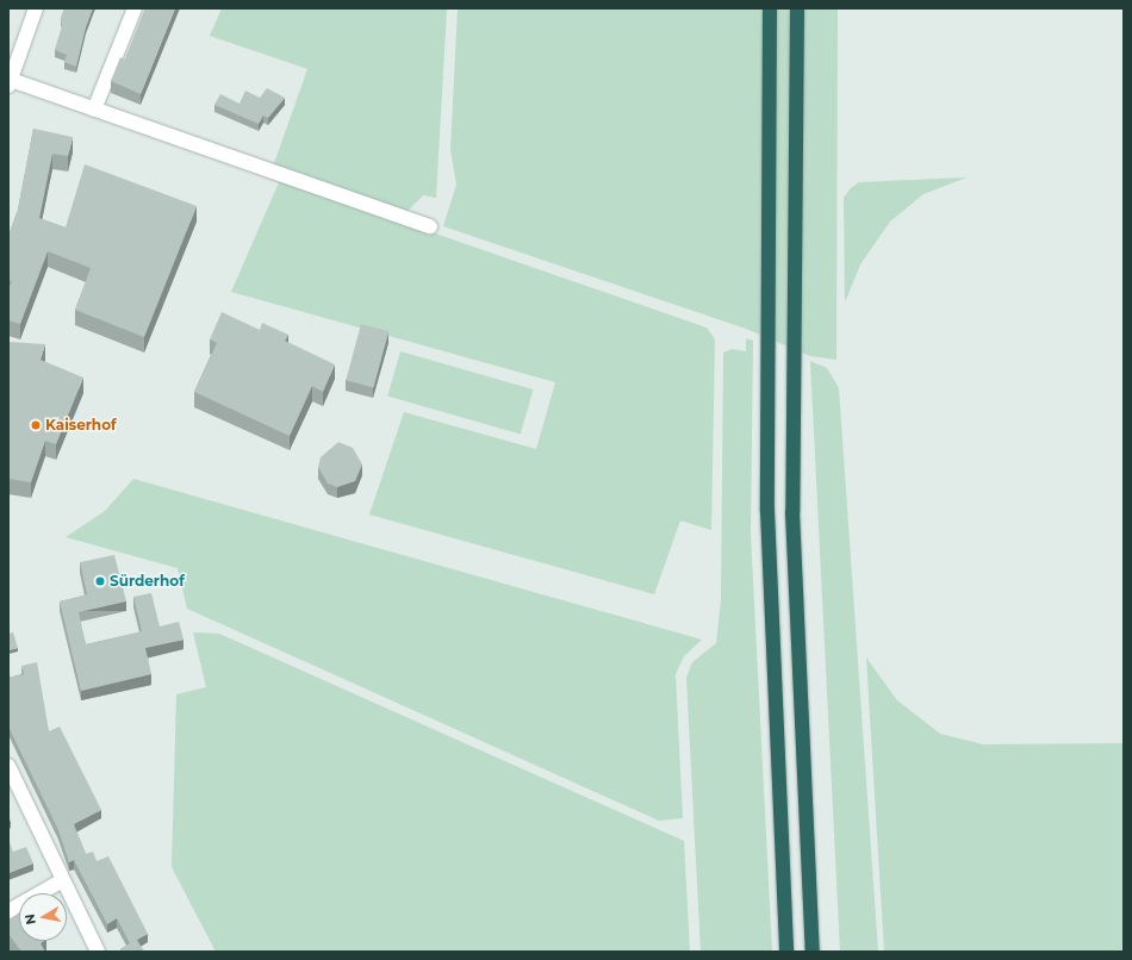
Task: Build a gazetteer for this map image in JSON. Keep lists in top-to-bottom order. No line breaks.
{"places":["Kaiserhof","Sürderhof"],"north":"left"}
